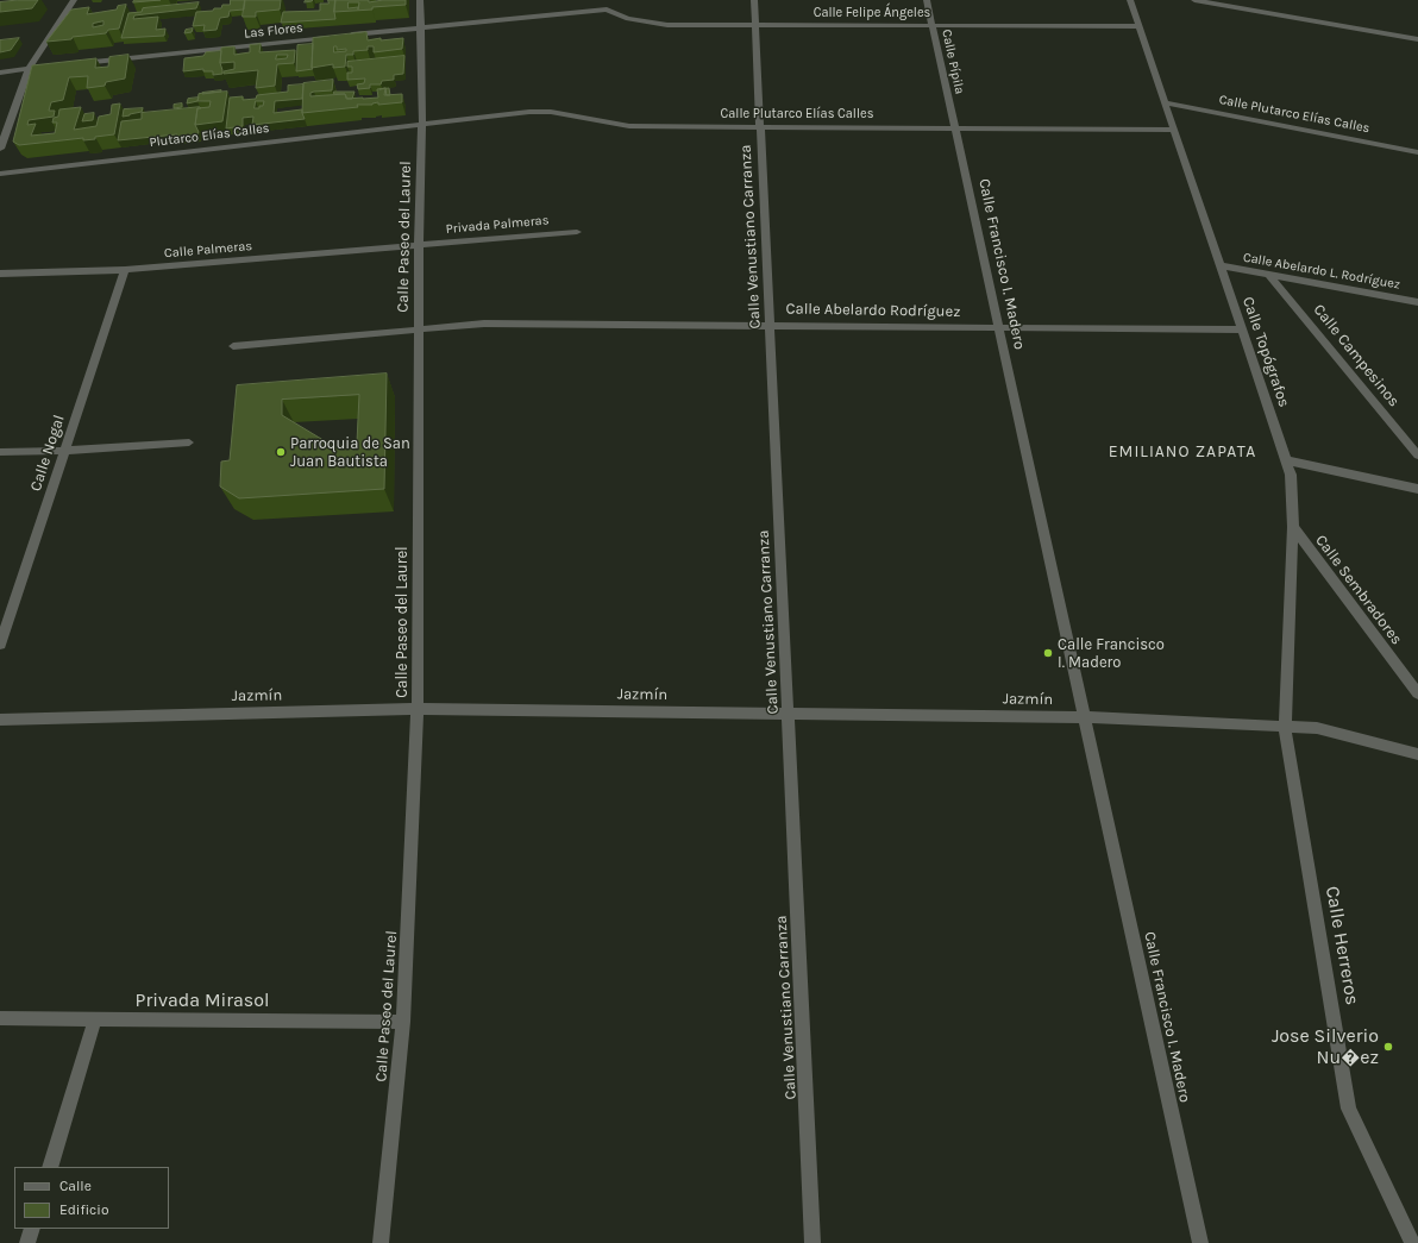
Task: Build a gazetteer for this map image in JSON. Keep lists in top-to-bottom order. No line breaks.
{"streets":{"street":["Calle Felipe Ángeles","Las Flores","Calle Pípila","Calle Plutarco Elías Calles","Plutarco Elías Calles","Privada Palmeras","Calle Paseo del Laurel","Calle Venustiano Carranza","Calle Palmeras","Calle Francisco I. Madero","Calle Abelardo L. Rodríguez","Calle Abelardo Rodríguez","Calle Topógrafos","Calle Campesinos","Calle Nogal","Calle Sembradores","Jazmín","Calle Herreros","Privada Mirasol"]},"crossings":[["Calle Felipe Ángeles","Calle Pípila"],["Calle Felipe Ángeles","Calle Venustiano Carranza"],["Calle Felipe Ángeles","Calle Topógrafos"],["Calle Pípila","Calle Plutarco Elías Calles"],["Calle Pípila","Calle Francisco I. Madero"],["Calle Plutarco Elías Calles","Plutarco Elías Calles"],["Calle Plutarco Elías Calles","Calle Paseo del Laurel"],["Calle Plutarco Elías Calles","Calle Venustiano Carranza"],["Calle Plutarco Elías Calles","Calle Francisco I. Madero"],["Calle Plutarco Elías Calles","Calle Topógrafos"],["Plutarco Elías Calles","Calle Paseo del Laurel"],["Privada Palmeras","Calle Paseo del Laurel"],["Privada Palmeras","Calle Palmeras"],["Calle Paseo del Laurel","Calle Palmeras"],["Calle Paseo del Laurel","Calle Abelardo Rodríguez"],["Calle Paseo del Laurel","Jazmín"],["Calle Paseo del Laurel","Privada Mirasol"],["Calle Venustiano Carranza","Calle Abelardo Rodríguez"],["Calle Venustiano Carranza","Jazmín"],["Calle Palmeras","Calle Nogal"],["Calle Francisco I. Madero","Calle Abelardo Rodríguez"],["Calle Francisco I. Madero","Jazmín"],["Calle Abelardo L. Rodríguez","Calle Topógrafos"],["Calle Abelardo L. Rodríguez","Calle Campesinos"],["Calle Abelardo Rodríguez","Calle Topógrafos"],["Calle Topógrafos","Calle Sembradores"],["Calle Topógrafos","Jazmín"],["Calle Topógrafos","Calle Herreros"],["Jazmín","Calle Herreros"]],"districts":["EMILIANO ZAPATA"],"places":["Parroquia de San Juan Bautista","Calle Francisco I. Madero","Jose Silverio Nu�ez"],"legend":["Calle","Edificio"]}
